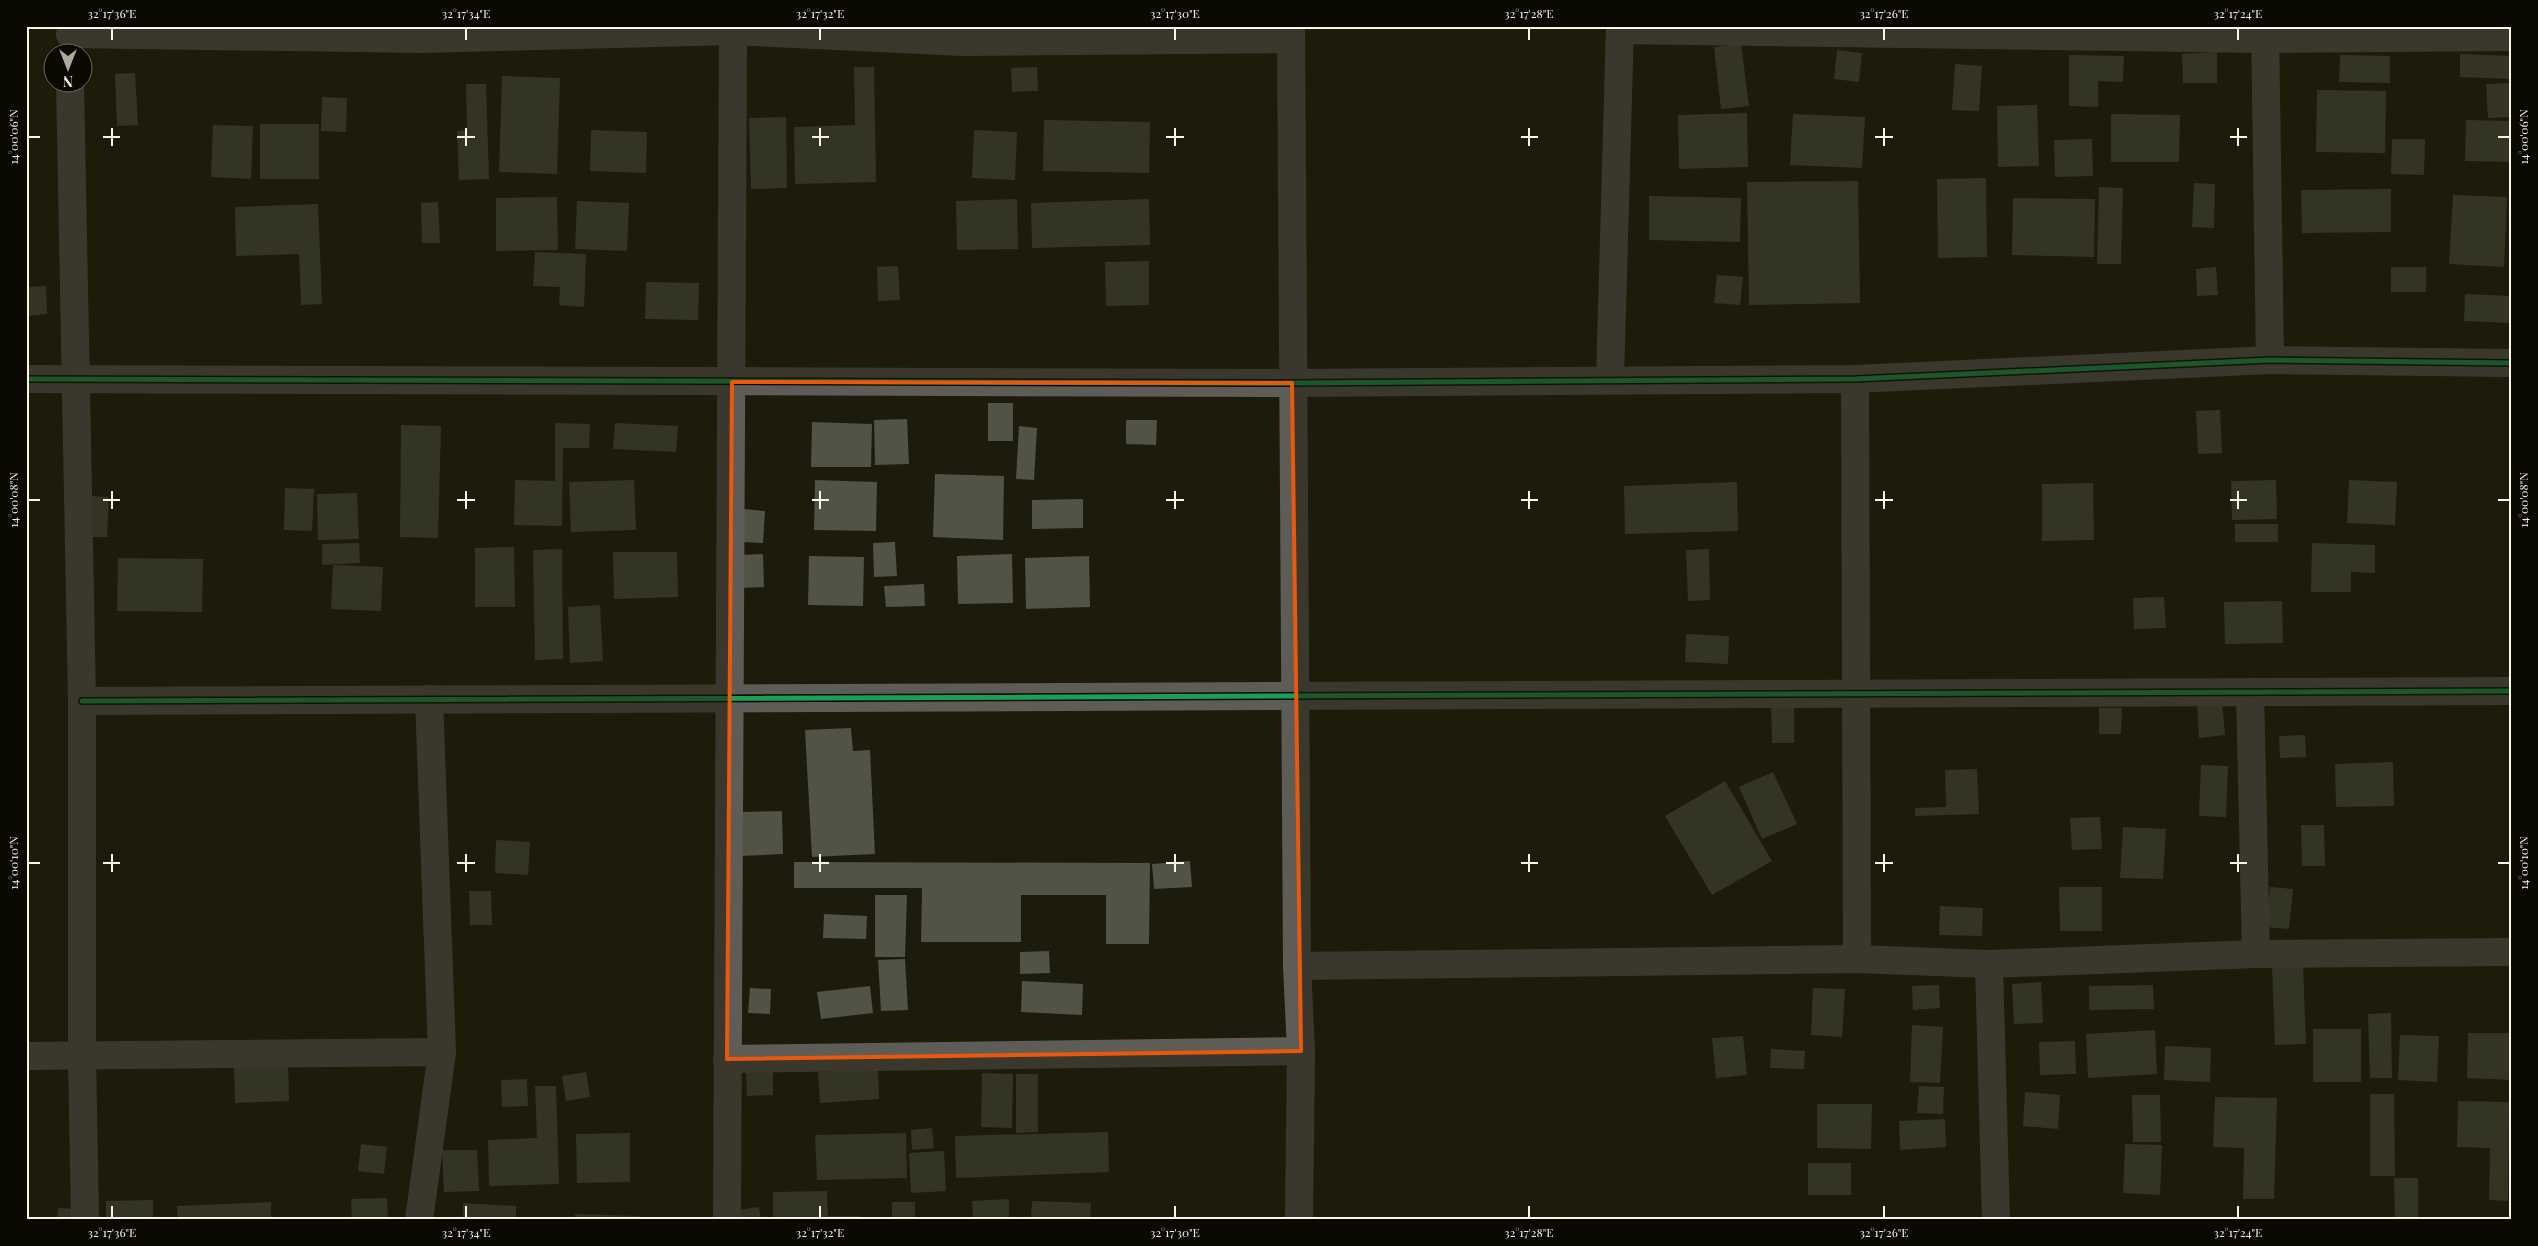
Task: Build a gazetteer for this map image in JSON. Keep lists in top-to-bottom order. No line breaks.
{"north":"bottom","coordinates":["32°17'36\"E","32°17'34\"E","32°17'32\"E","32°17'30\"E","32°17'28\"E","32°17'26\"E","32°17'24\"E","14°00'06\"N","14°00'08\"N","14°00'10\"N"]}
